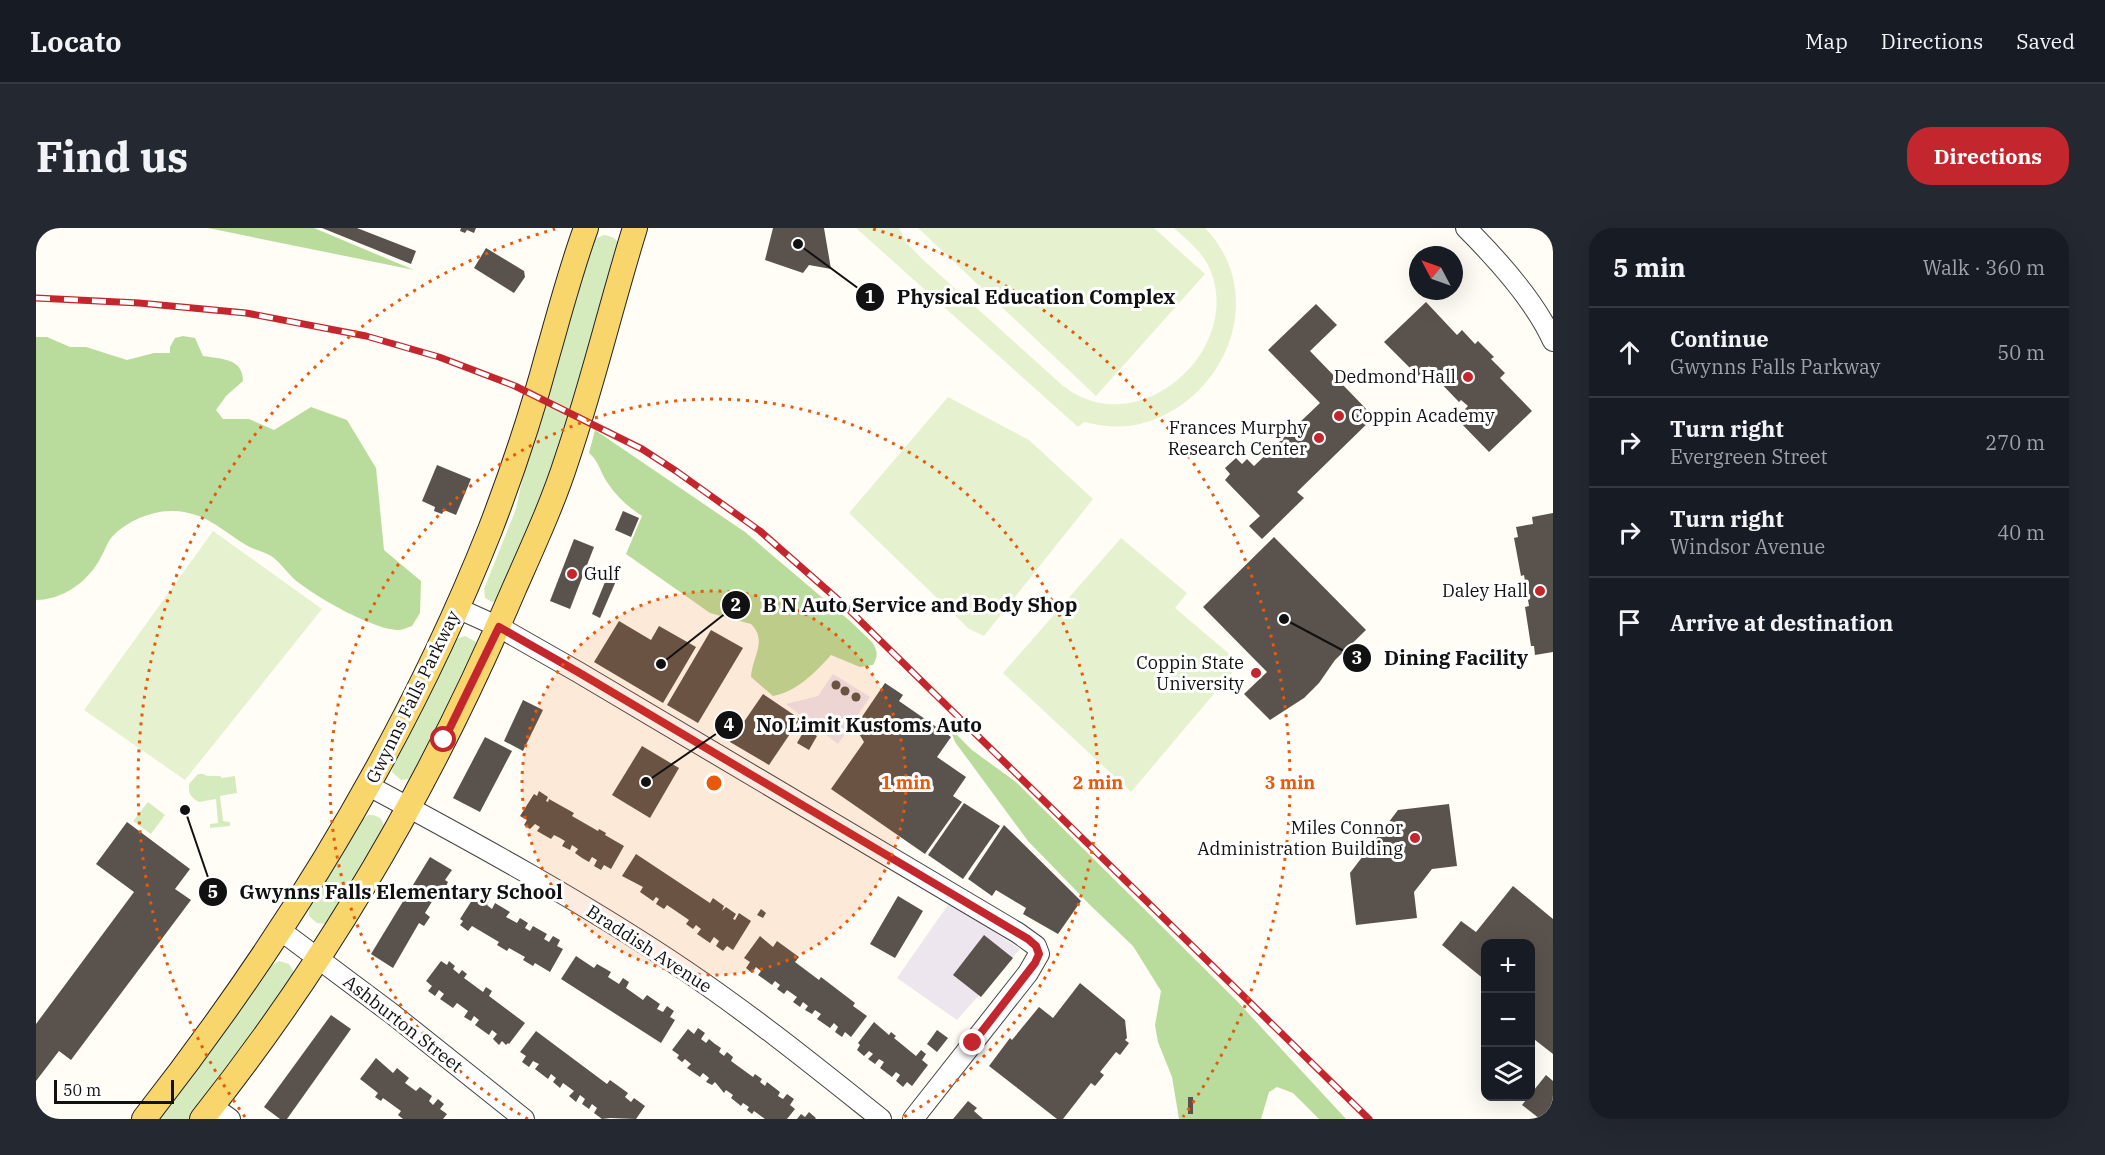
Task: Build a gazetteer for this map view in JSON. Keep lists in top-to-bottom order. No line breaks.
{"streets":{"main road":["Gwynns Falls Parkway"],"street":["Braddish Avenue","Ashburton Street"]},"crossings":[["Gwynns Falls Parkway","Braddish Avenue"],["Gwynns Falls Parkway","Ashburton Street"]],"places":["Physical Education Complex","Dedmond Hall","Coppin Academy","Frances Murphy Research Center","Gulf","Daley Hall","Dining Facility","B N Auto Service and Body Shop","Coppin State University","No Limit Kustoms Auto","Gwynns Falls Elementary School","Miles Connor Administration Building"],"scale_bar":"50 m","north":"top left","page":{"header":"Locato","nav":["Map","Directions","Saved"],"buttons":"Directions","title":"Find us","heading":["5 min","Walk · 360 m"],"list":[["Continue","Gwynns Falls Parkway","50 m"],["Turn right","Evergreen Street","270 m"],["Turn right","Windsor Avenue","40 m"],"Arrive at destination"],"map_buttons":["+","−"],"scale":"50 m"},"rings":["1 min","2 min","3 min"]}
